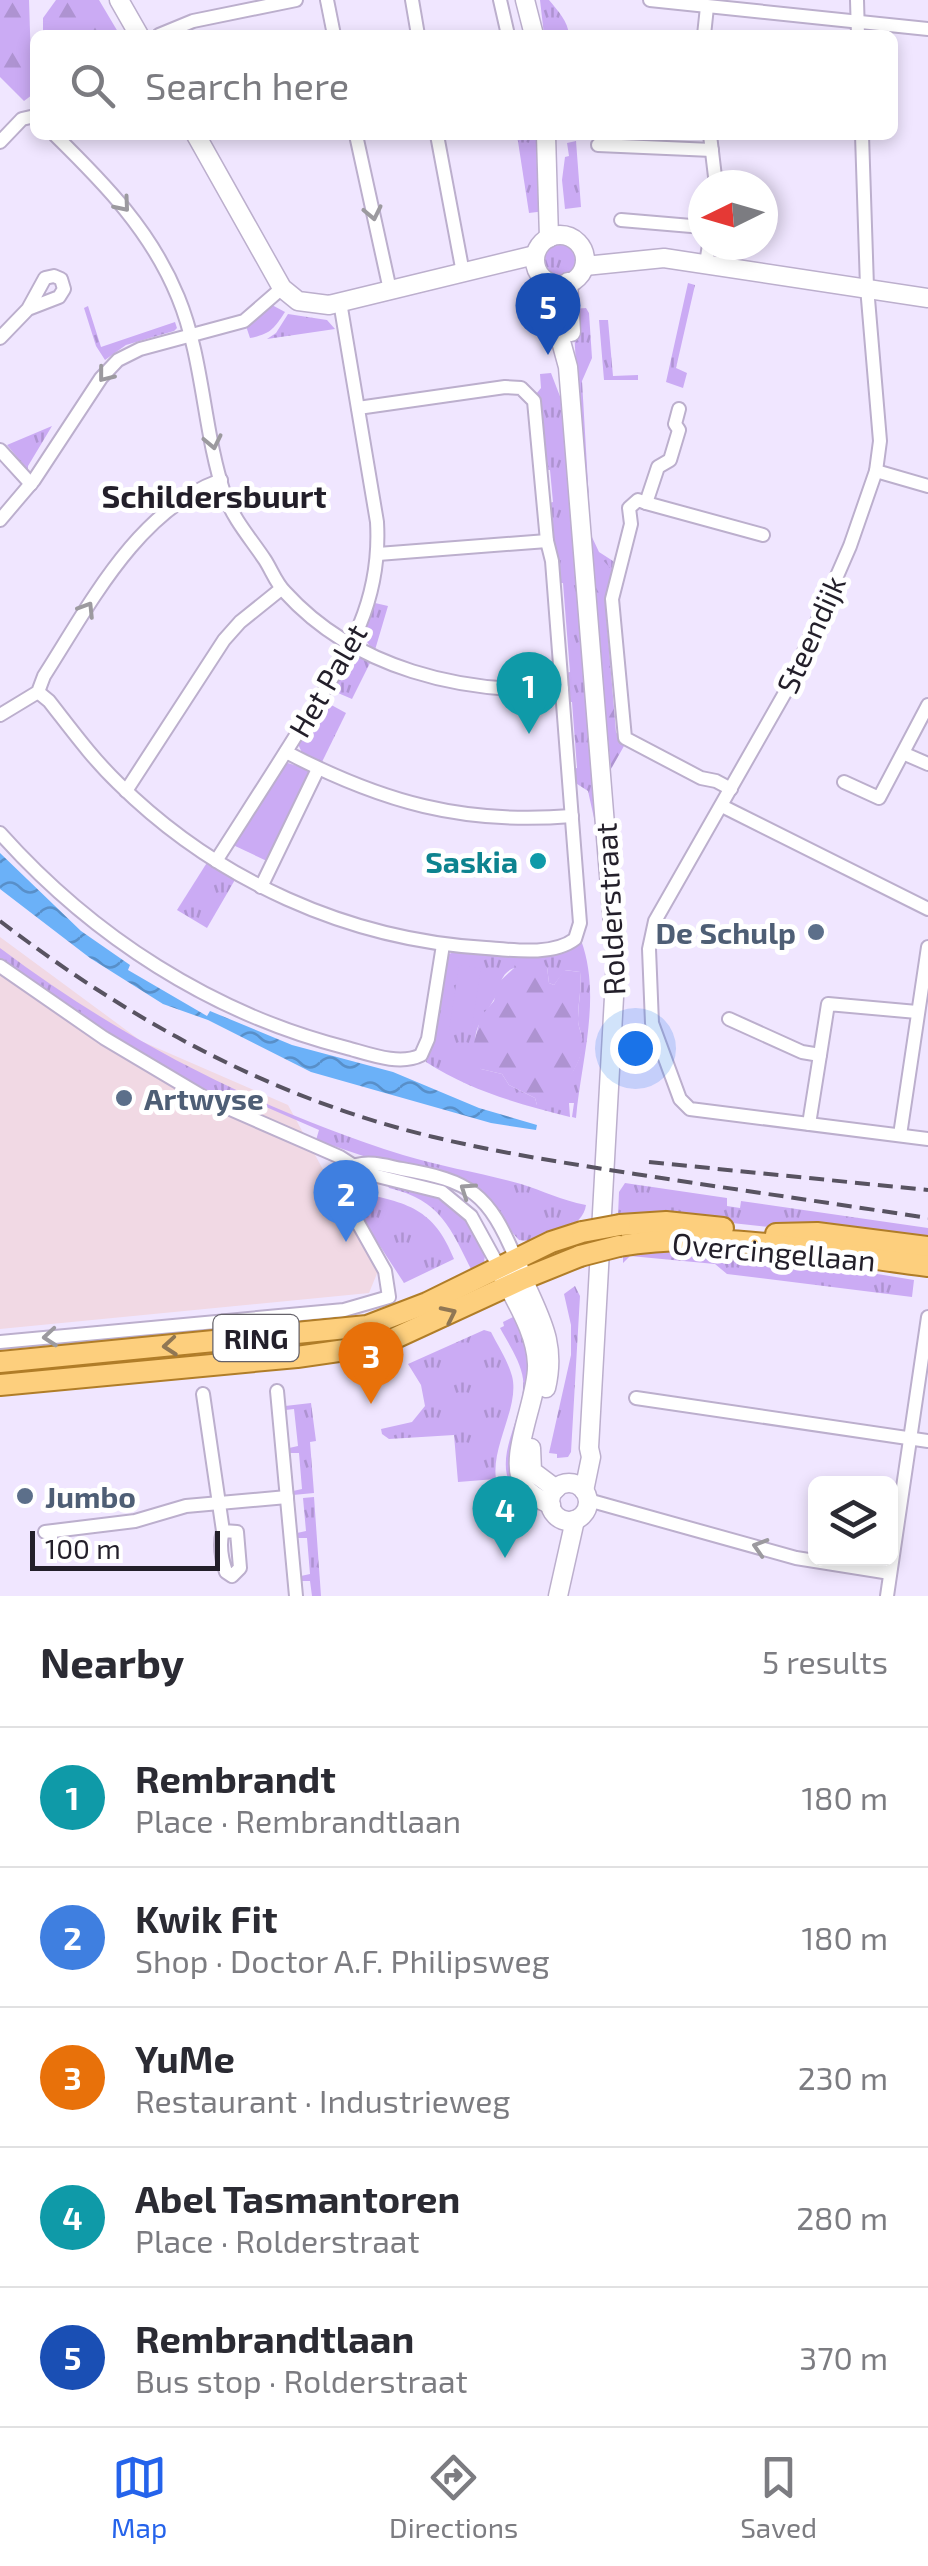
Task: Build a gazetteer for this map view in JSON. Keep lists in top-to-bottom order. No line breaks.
{"streets":{"main road":["Rolderstraat","Overcingellaan","RING"],"street":["Steendijk","Het Palet"]},"crossings":[["Overcingellaan","RING"]],"districts":["Schildersbuurt"],"places":["Saskia","De Schulp","Artwyse","Jumbo"],"scale_bar":"100 m","north":"left","page":{"search":"Search here","pins":["5","1","2","3","4"],"scale":"100 m","heading":["Nearby","5 results"],"list":[{"mark":"1","name":"Rembrandt","note":"Place · Rembrandtlaan","value":"180 m"},{"mark":"2","name":"Kwik Fit","note":"Shop · Doctor A.F. Philipsweg","value":"180 m"},{"mark":"3","name":"YuMe","note":"Restaurant · Industrieweg","value":"230 m"},{"mark":"4","name":"Abel Tasmantoren","note":"Place · Rolderstraat","value":"280 m"},{"mark":"5","name":"Rembrandtlaan","note":"Bus stop · Rolderstraat","value":"370 m"}],"nav":["Map","Directions","Saved"]}}
